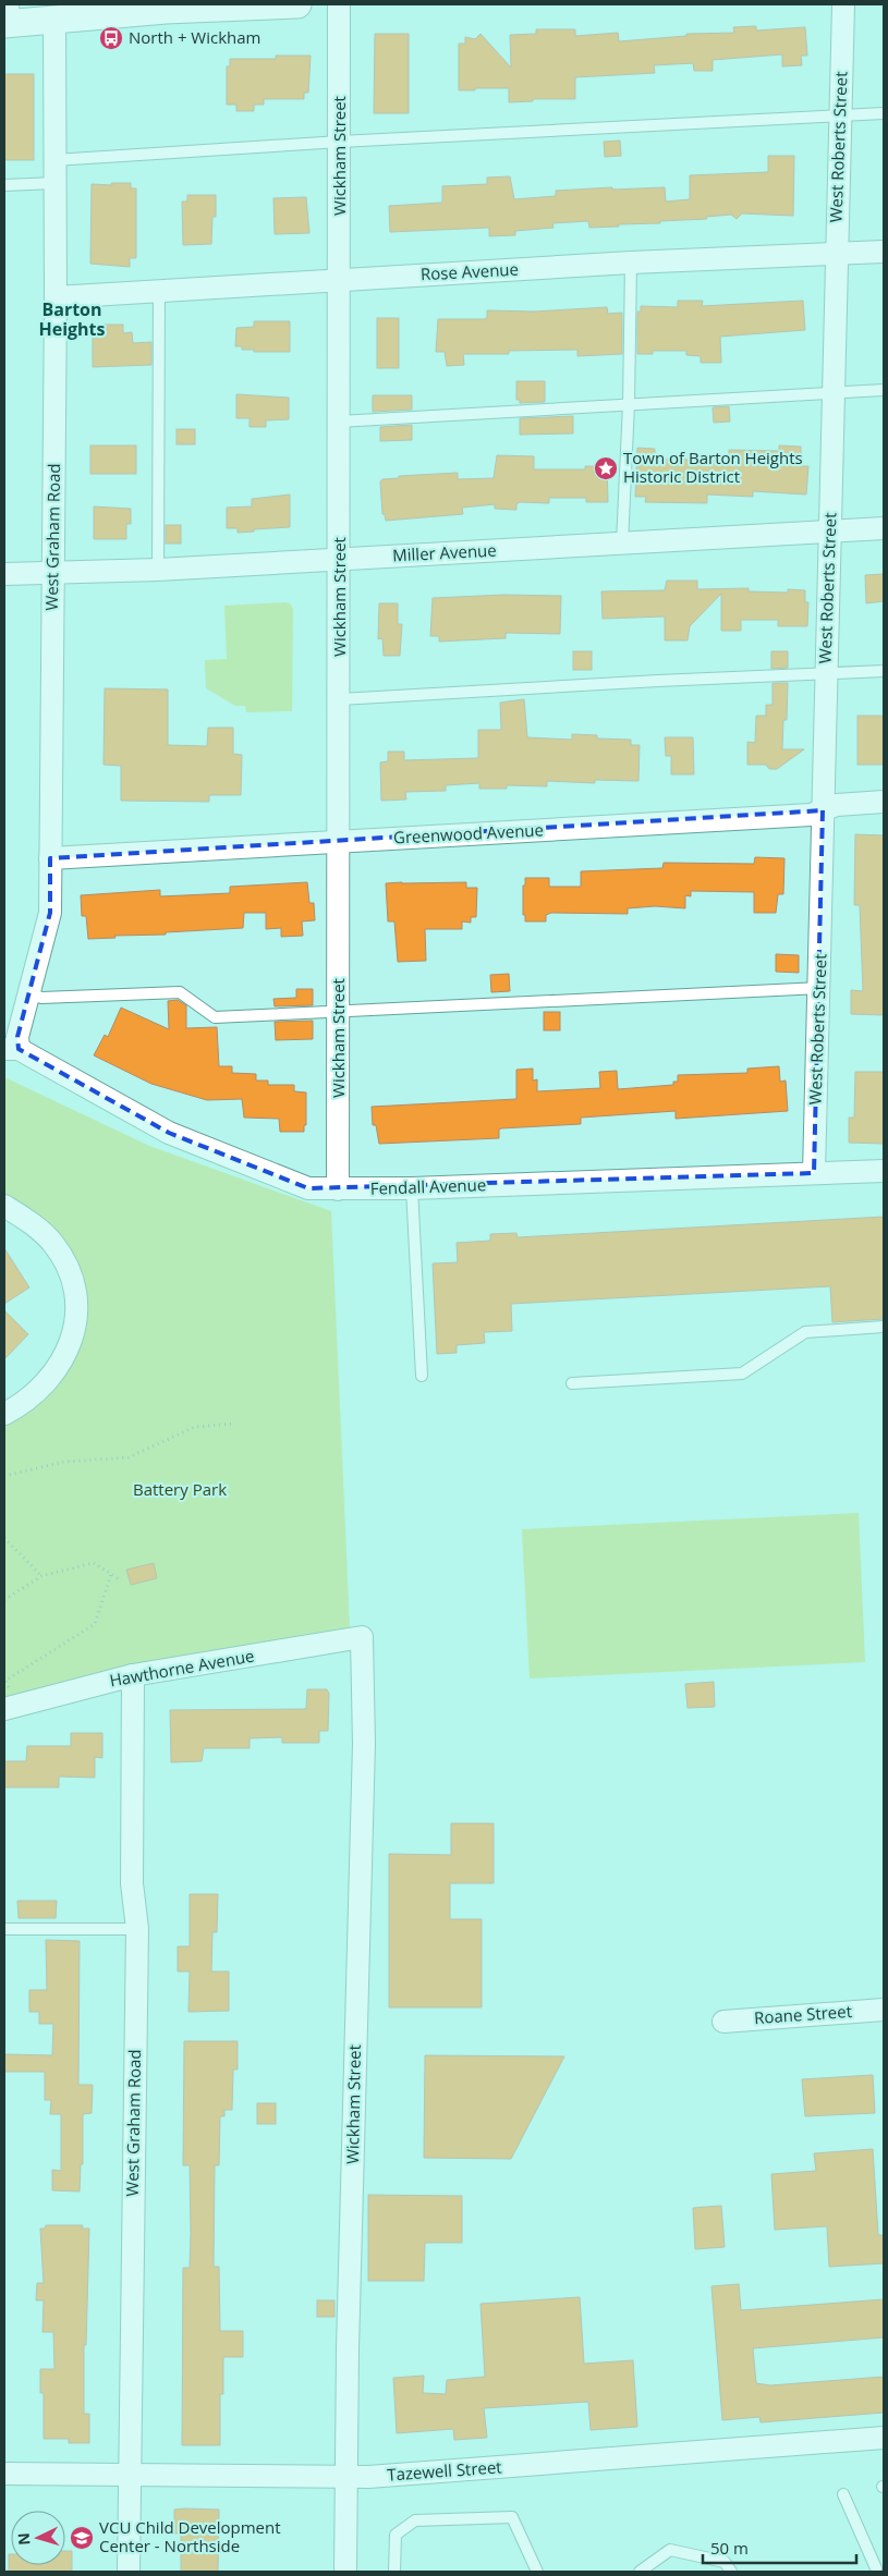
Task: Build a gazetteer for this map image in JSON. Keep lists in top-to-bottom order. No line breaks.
{"streets":{"street":["West Roberts Street","Wickham Street","Rose Avenue","West Graham Road","Miller Avenue","Greenwood Avenue","Fendall Avenue","Hawthorne Avenue","Roane Street","Tazewell Street"]},"crossings":[["West Roberts Street","Rose Avenue"],["West Roberts Street","Miller Avenue"],["West Roberts Street","Greenwood Avenue"],["West Roberts Street","Fendall Avenue"],["Wickham Street","Rose Avenue"],["Wickham Street","Miller Avenue"],["Wickham Street","Greenwood Avenue"],["Wickham Street","Fendall Avenue"],["Wickham Street","Hawthorne Avenue"],["Wickham Street","Tazewell Street"],["Rose Avenue","West Graham Road"],["West Graham Road","Miller Avenue"],["West Graham Road","Greenwood Avenue"],["West Graham Road","Fendall Avenue"],["West Graham Road","Hawthorne Avenue"],["West Graham Road","Tazewell Street"]],"districts":["Barton Heights"],"parks":["Battery Park"],"places":{"bus stop":["North + Wickham"],"place":["Town of Barton Heights Historic District"],"school or university":["VCU Child Development Center - Northside"]},"scale_bar":"50 m","north":"left"}
